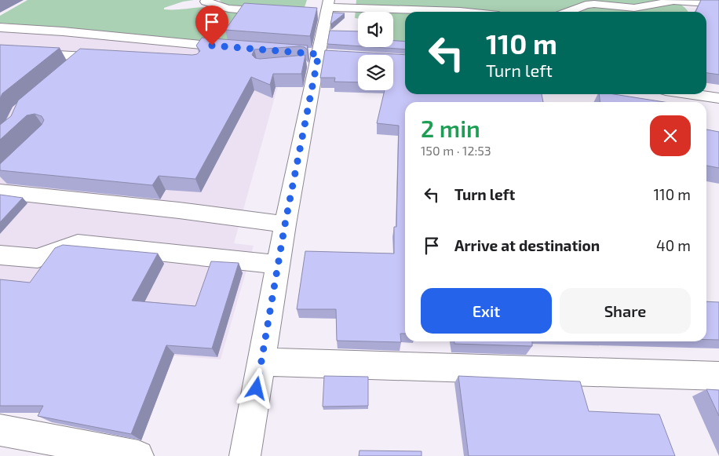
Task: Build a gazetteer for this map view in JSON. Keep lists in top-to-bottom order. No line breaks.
{"page":{"turn":["110 m","Turn left"],"heading":["2 min","150 m · 12:53"],"list":[{"name":"Turn left","value":"110 m"},{"name":"Arrive at destination","value":"40 m"}],"buttons":["Exit","Share"]}}
